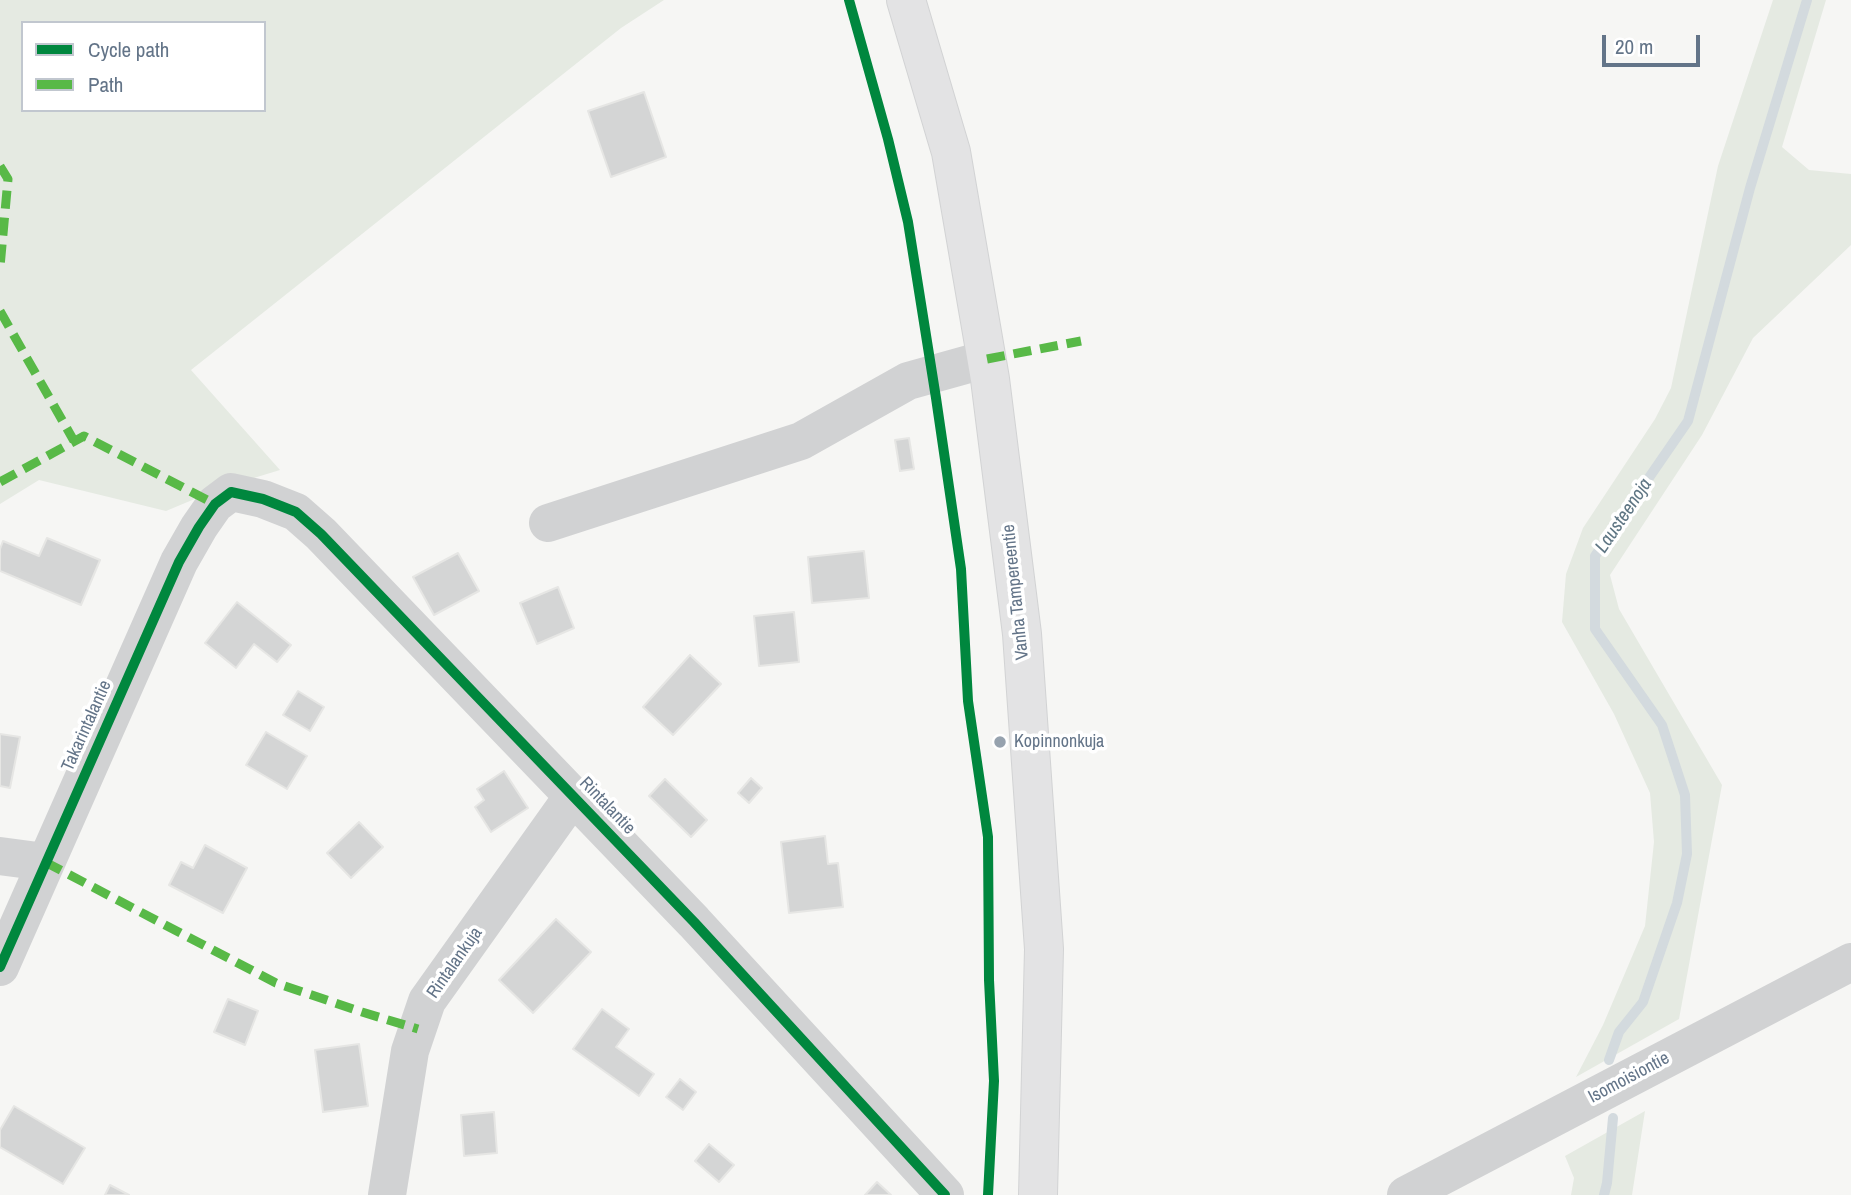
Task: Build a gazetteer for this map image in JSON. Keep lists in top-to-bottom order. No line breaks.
{"streets":{"main road":["Vanha Tampereentie"],"street":["Takarintalantie","Rintalantie","Rintalankuja","Isomoisiontie"]},"crossings":[["Takarintalantie","Rintalantie"],["Rintalantie","Rintalankuja"]],"water":["Lausteenoja"],"places":["Kopinnonkuja"],"legend":["Cycle path","Path"],"scale_bar":"20 m"}
